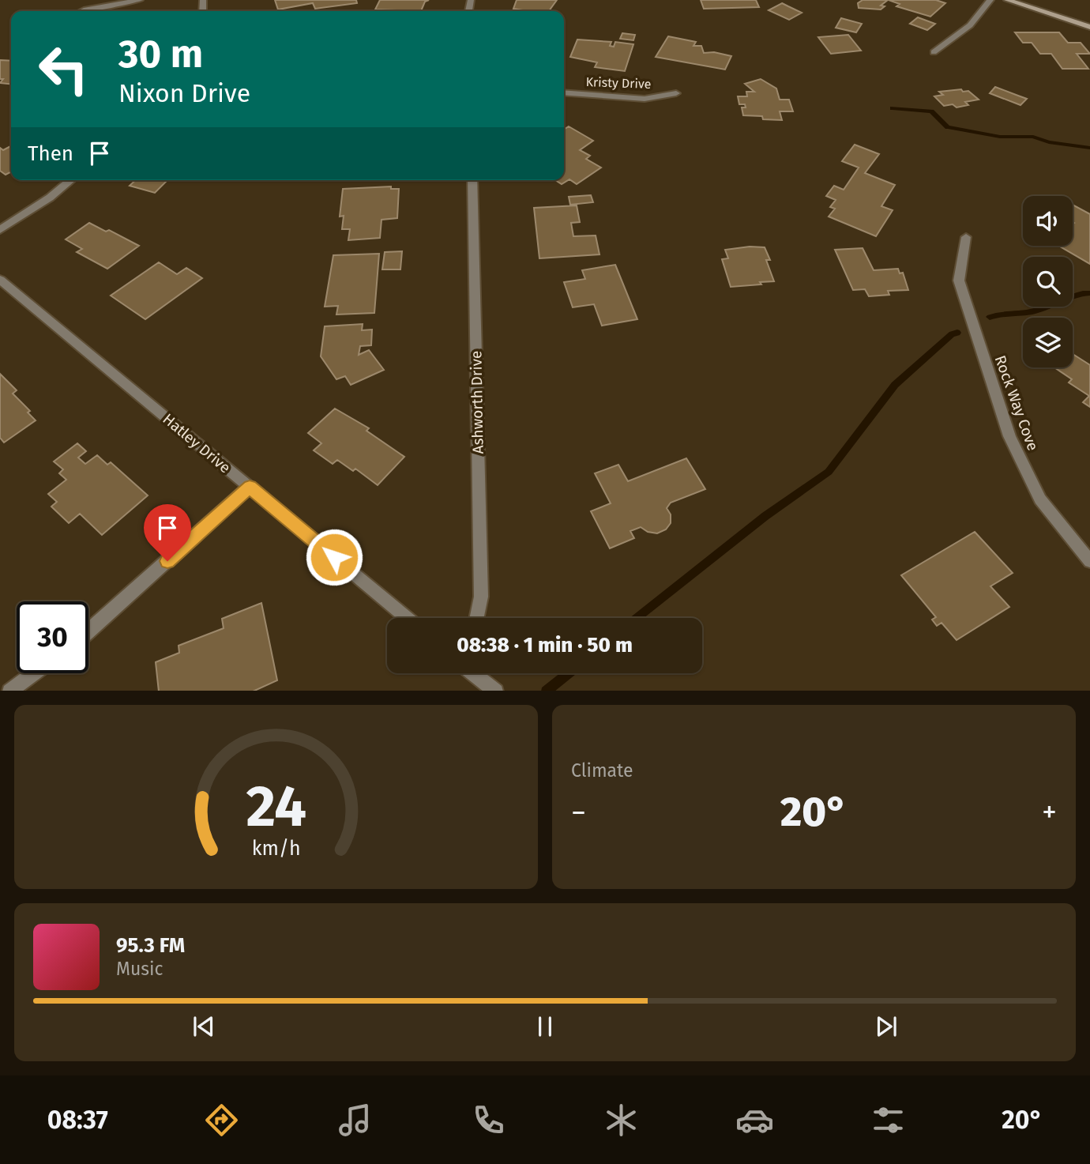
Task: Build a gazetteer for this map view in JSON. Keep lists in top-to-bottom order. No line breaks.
{"streets":{"street":["Kristy Drive","Ashworth Drive","Rock Way Cove","Hatley Drive"]},"page":{"turn":["30 m","Nixon Drive"],"then":"Then","limit":"30","trip":"08:38 · 1 min · 50 m","tile":"Climate","heat":["−","20°","+"],"song":["95.3 FM","Music"],"tabs":["08:37","20°"],"gauge":["24","km/h"]}}
